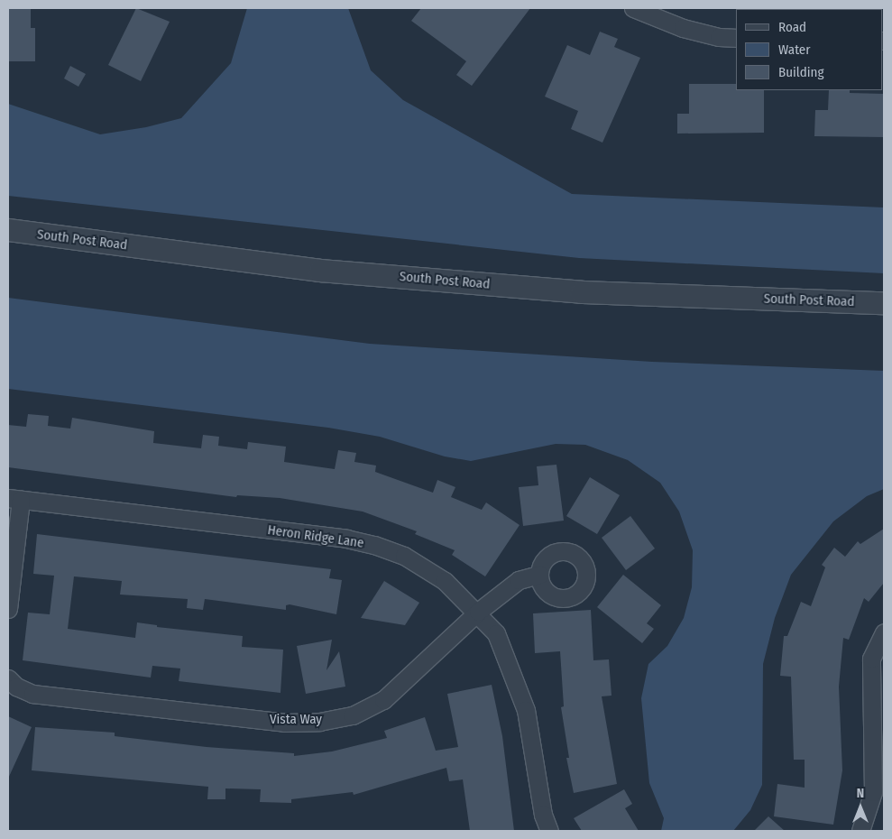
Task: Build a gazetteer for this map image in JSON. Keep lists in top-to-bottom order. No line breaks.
{"streets":{"street":["South Post Road","Heron Ridge Lane","Vista Way"]},"crossings":[["Heron Ridge Lane","Vista Way"]],"legend":["Road","Water","Building"],"north":"top"}
